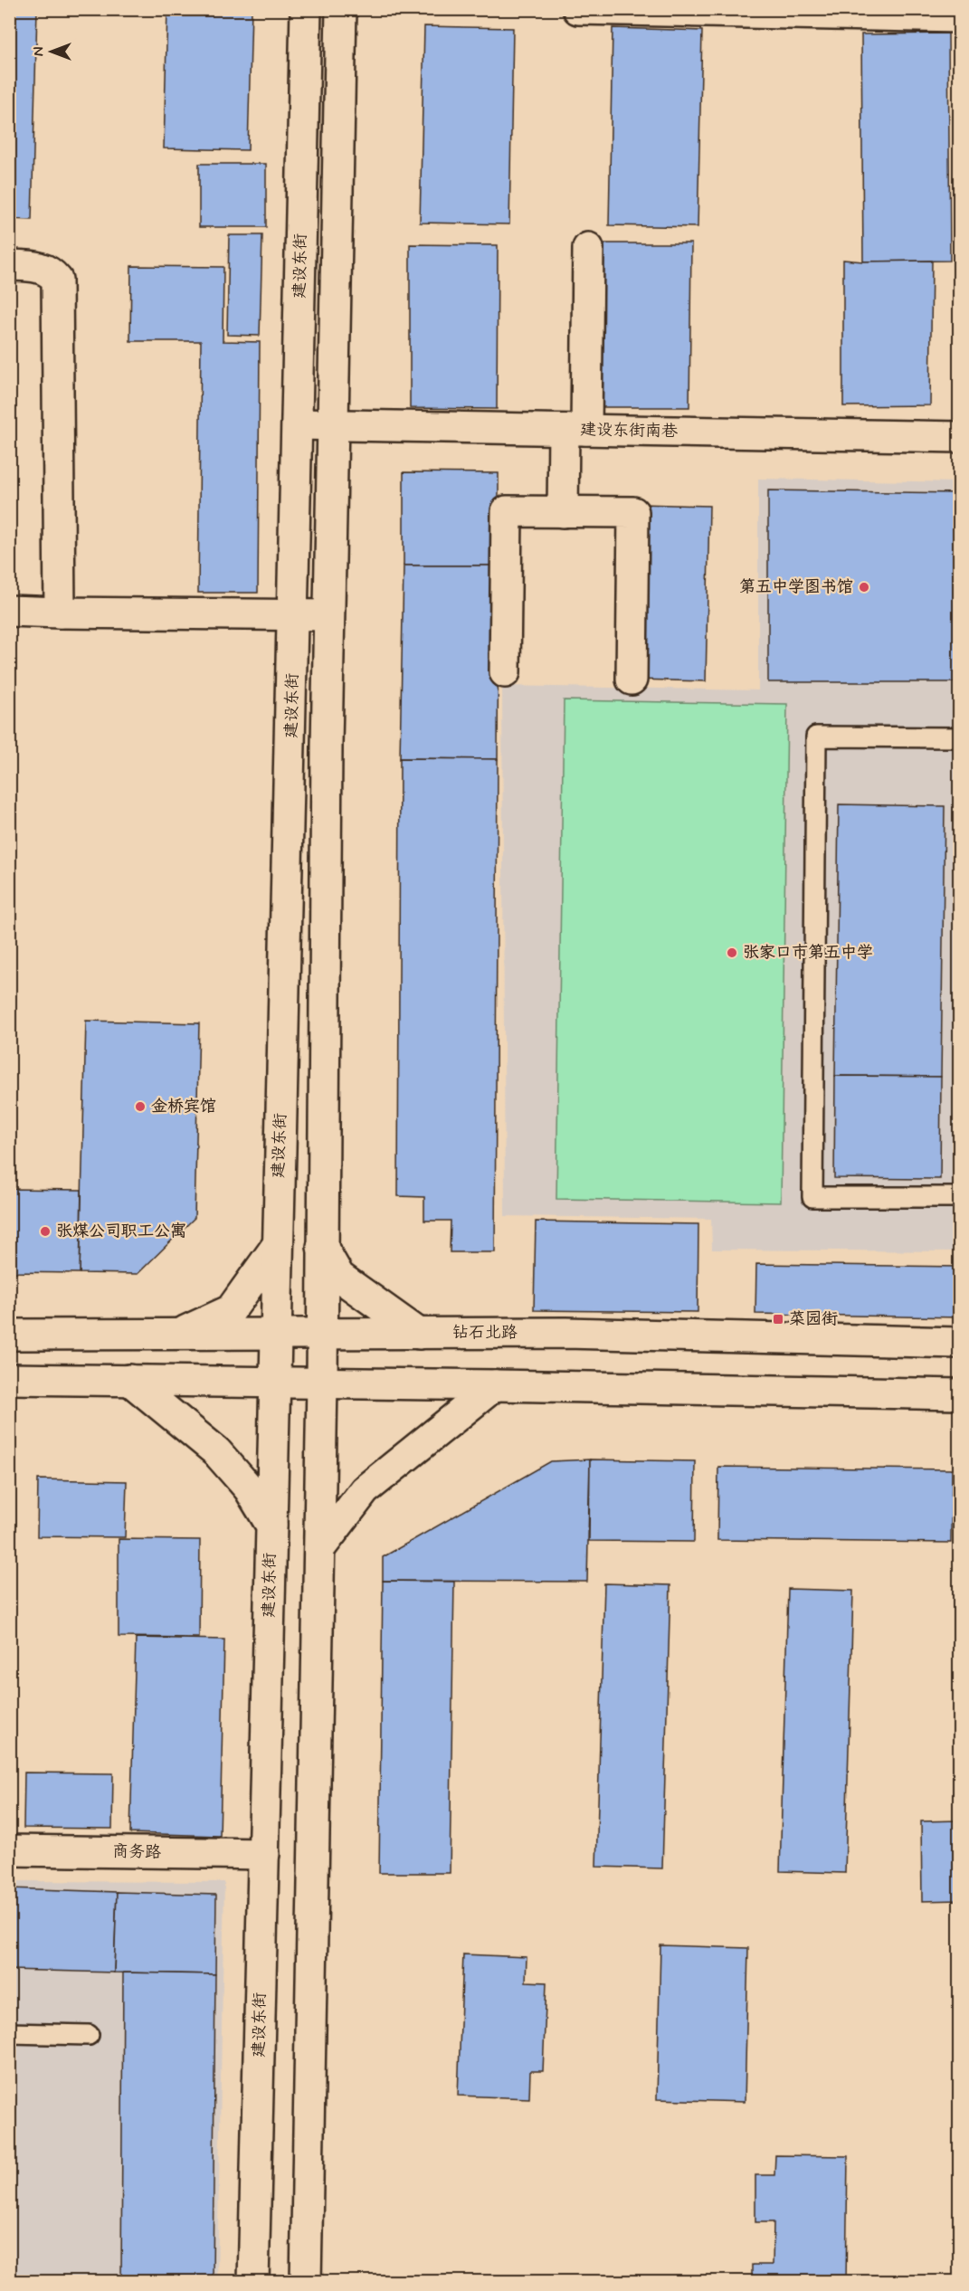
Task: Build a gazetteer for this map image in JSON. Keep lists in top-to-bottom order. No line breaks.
{"streets":{"main road":["建设东街","建设东街南巷","钻石北路","商务路"]},"crossings":[["建设东街","建设东街南巷"],["建设东街","钻石北路"],["建设东街","商务路"]],"places":{"other":["第五中学图书馆","张家口市第五中学","金桥宾馆","张煤公司职工公寓"],"transit":["菜园街"]},"north":"left"}
